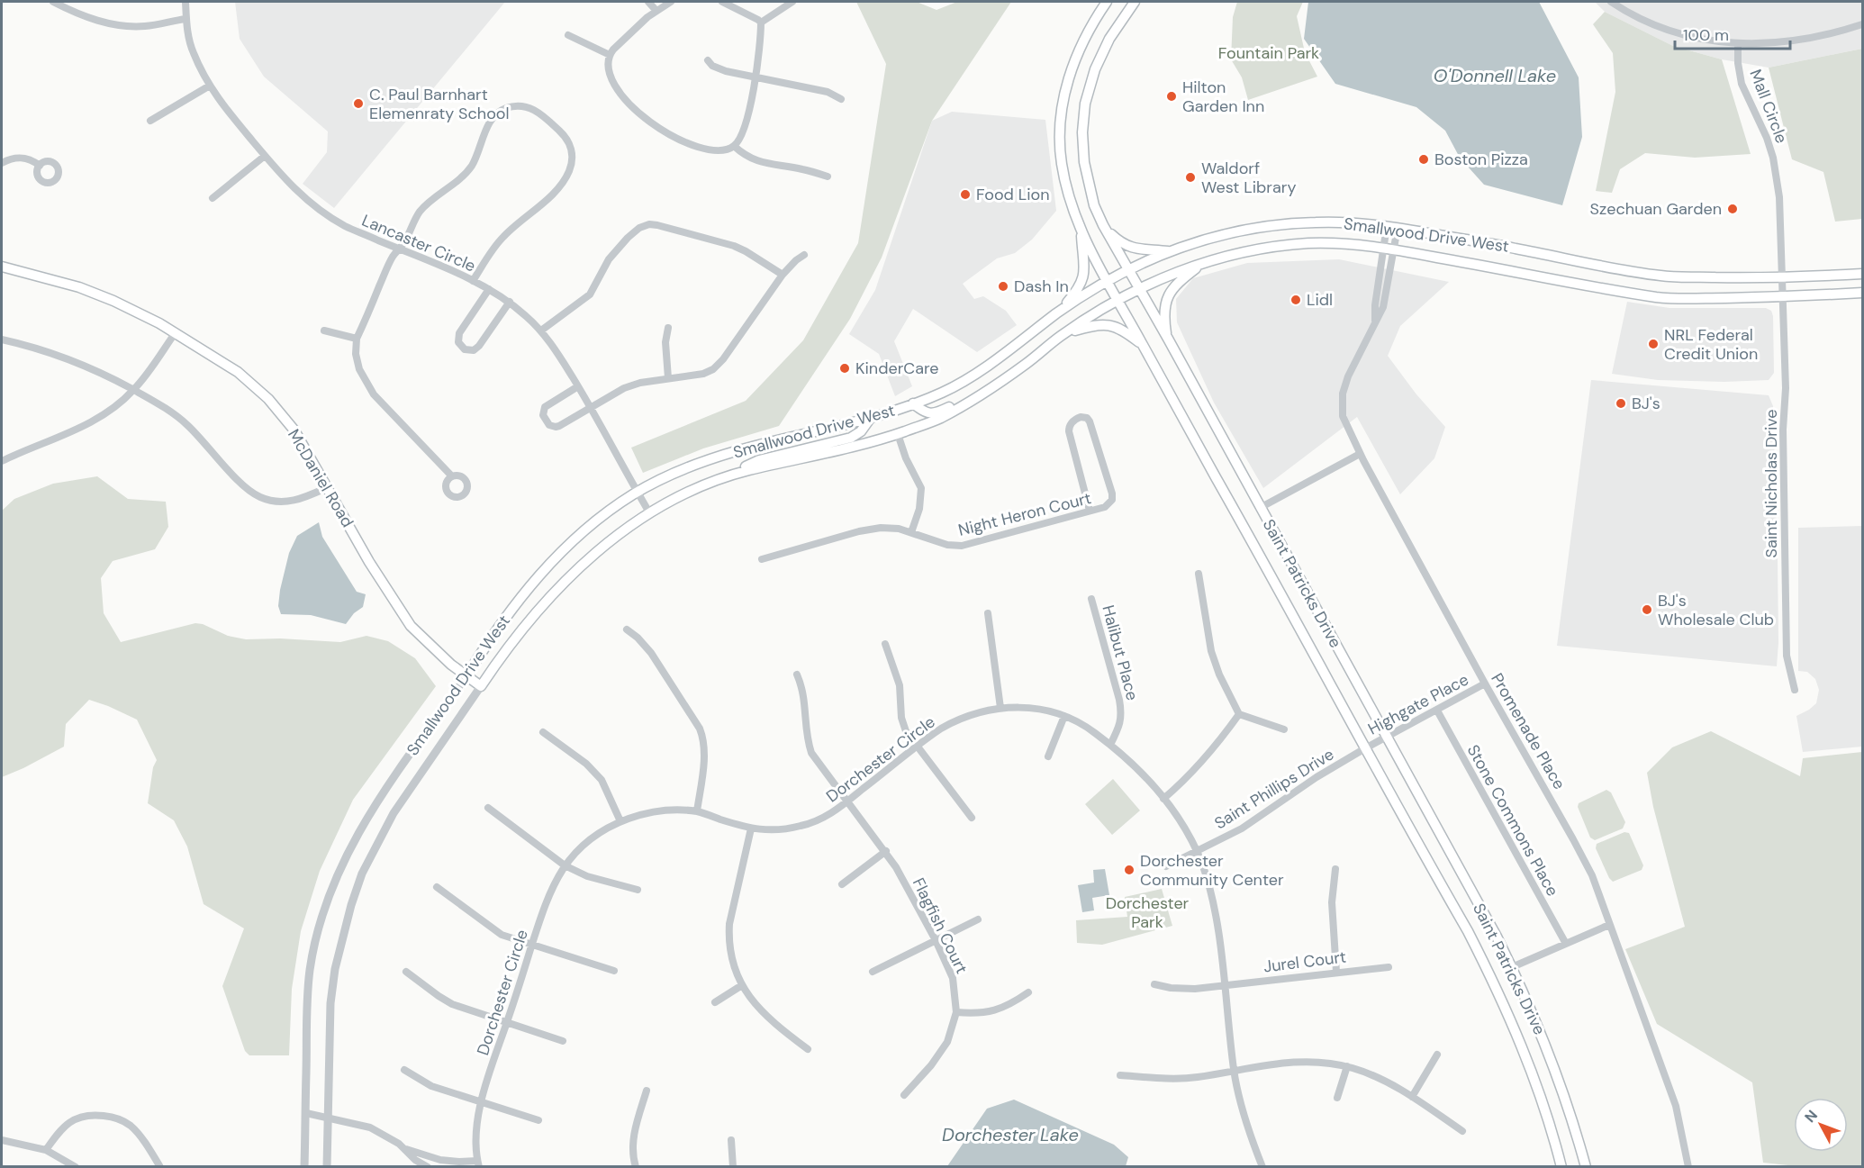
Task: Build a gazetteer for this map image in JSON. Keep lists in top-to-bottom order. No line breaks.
{"streets":{"main road":["Smallwood Drive West","McDaniel Road","Saint Patricks Drive"],"street":["Mall Circle","Lancaster Circle","Saint Nicholas Drive","Night Heron Court","Halibut Place","Highgate Place","Promenade Place","Dorchester Circle","Saint Phillips Drive","Stone Commons Place","Flagfish Court","Jurel Court"]},"crossings":[["Mall Circle","Smallwood Drive West"],["Mall Circle","Saint Nicholas Drive"],["Smallwood Drive West","Lancaster Circle"],["Smallwood Drive West","McDaniel Road"],["Smallwood Drive West","Saint Nicholas Drive"],["Smallwood Drive West","Saint Patricks Drive"],["Smallwood Drive West","Promenade Place"],["Saint Patricks Drive","Highgate Place"],["Saint Patricks Drive","Saint Phillips Drive"],["Halibut Place","Dorchester Circle"],["Highgate Place","Promenade Place"],["Highgate Place","Saint Phillips Drive"],["Highgate Place","Stone Commons Place"],["Dorchester Circle","Saint Phillips Drive"],["Dorchester Circle","Flagfish Court"],["Dorchester Circle","Jurel Court"]],"water":["O'Donnell Lake","Dorchester Lake"],"parks":["Fountain Park","Dorchester Park"],"places":["Hilton Garden Inn","C. Paul Barnhart Elemenraty School","Boston Pizza","Waldorf West Library","Food Lion","Szechuan Garden","Dash In","Lidl","NRL Federal Credit Union","KinderCare","BJ's","BJ's Wholesale Club","Dorchester Community Center"],"scale_bar":"100 m","north":"top left"}
